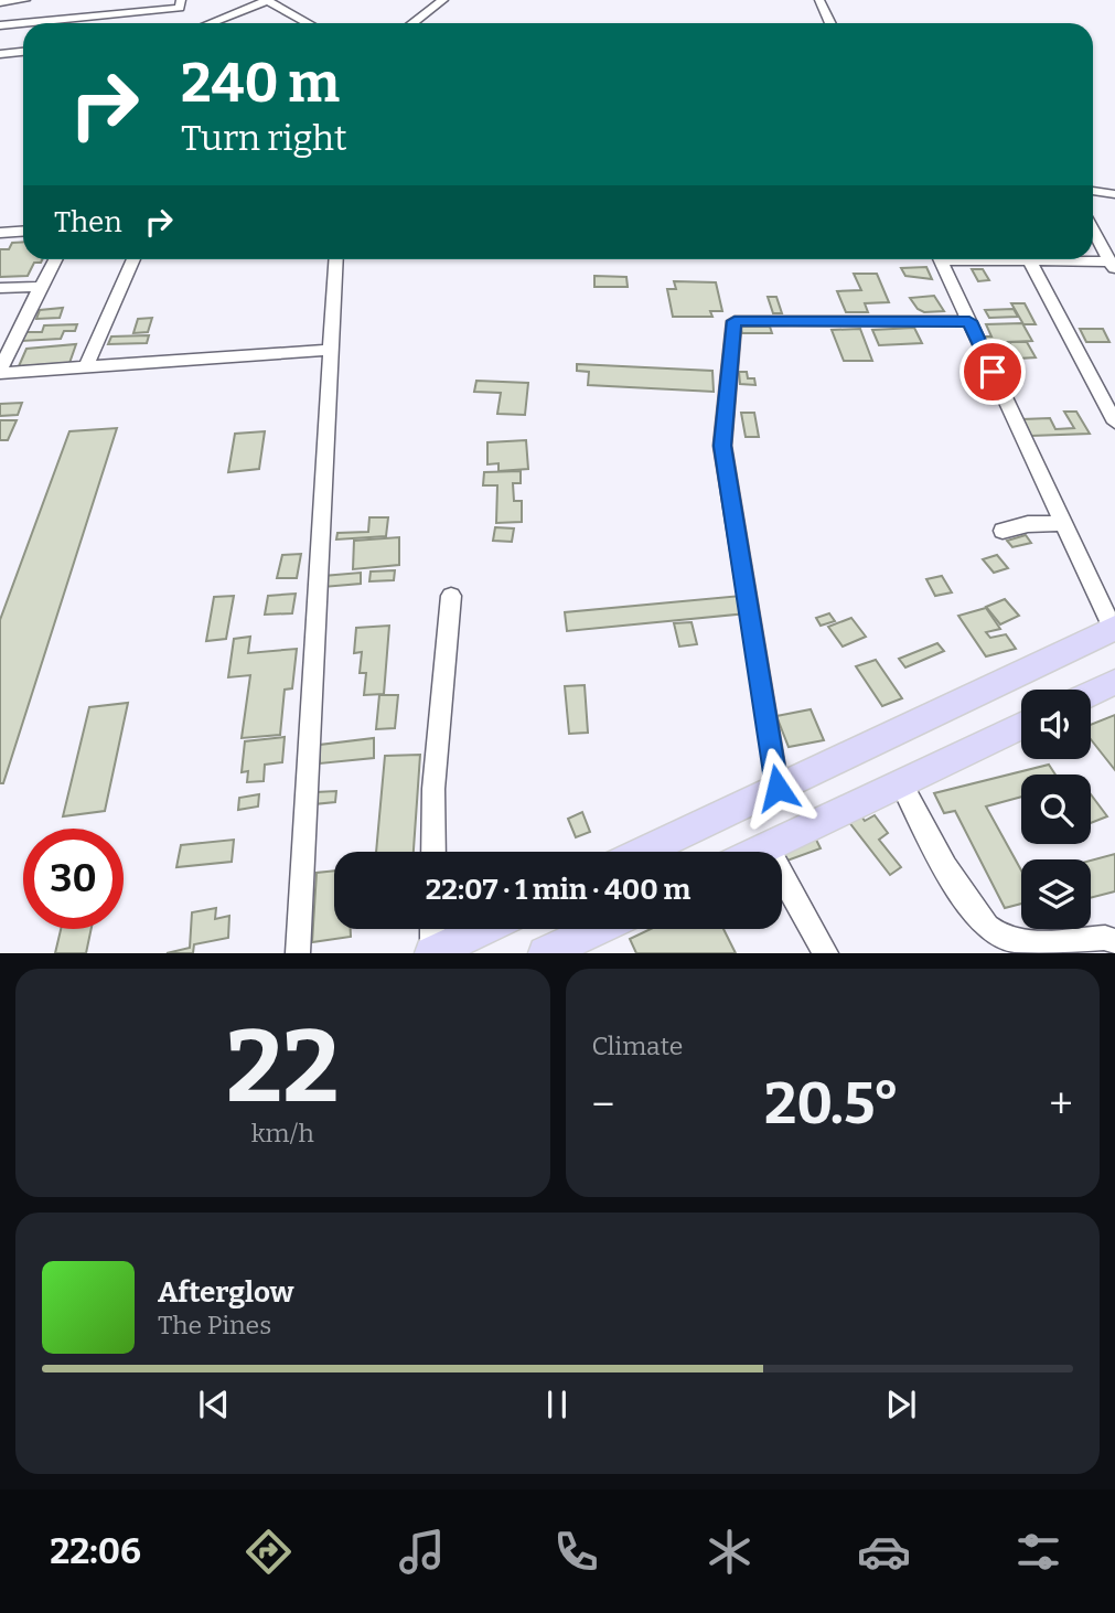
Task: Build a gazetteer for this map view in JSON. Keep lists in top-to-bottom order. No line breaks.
{"page":{"turn":["240 m","Turn right"],"then":"Then","limit":"30","trip":"22:07 · 1 min · 400 m","tile":[["22","km/h"],"Climate"],"heat":["−","20.5°","+"],"song":["Afterglow","The Pines"],"tabs":"22:06"}}
